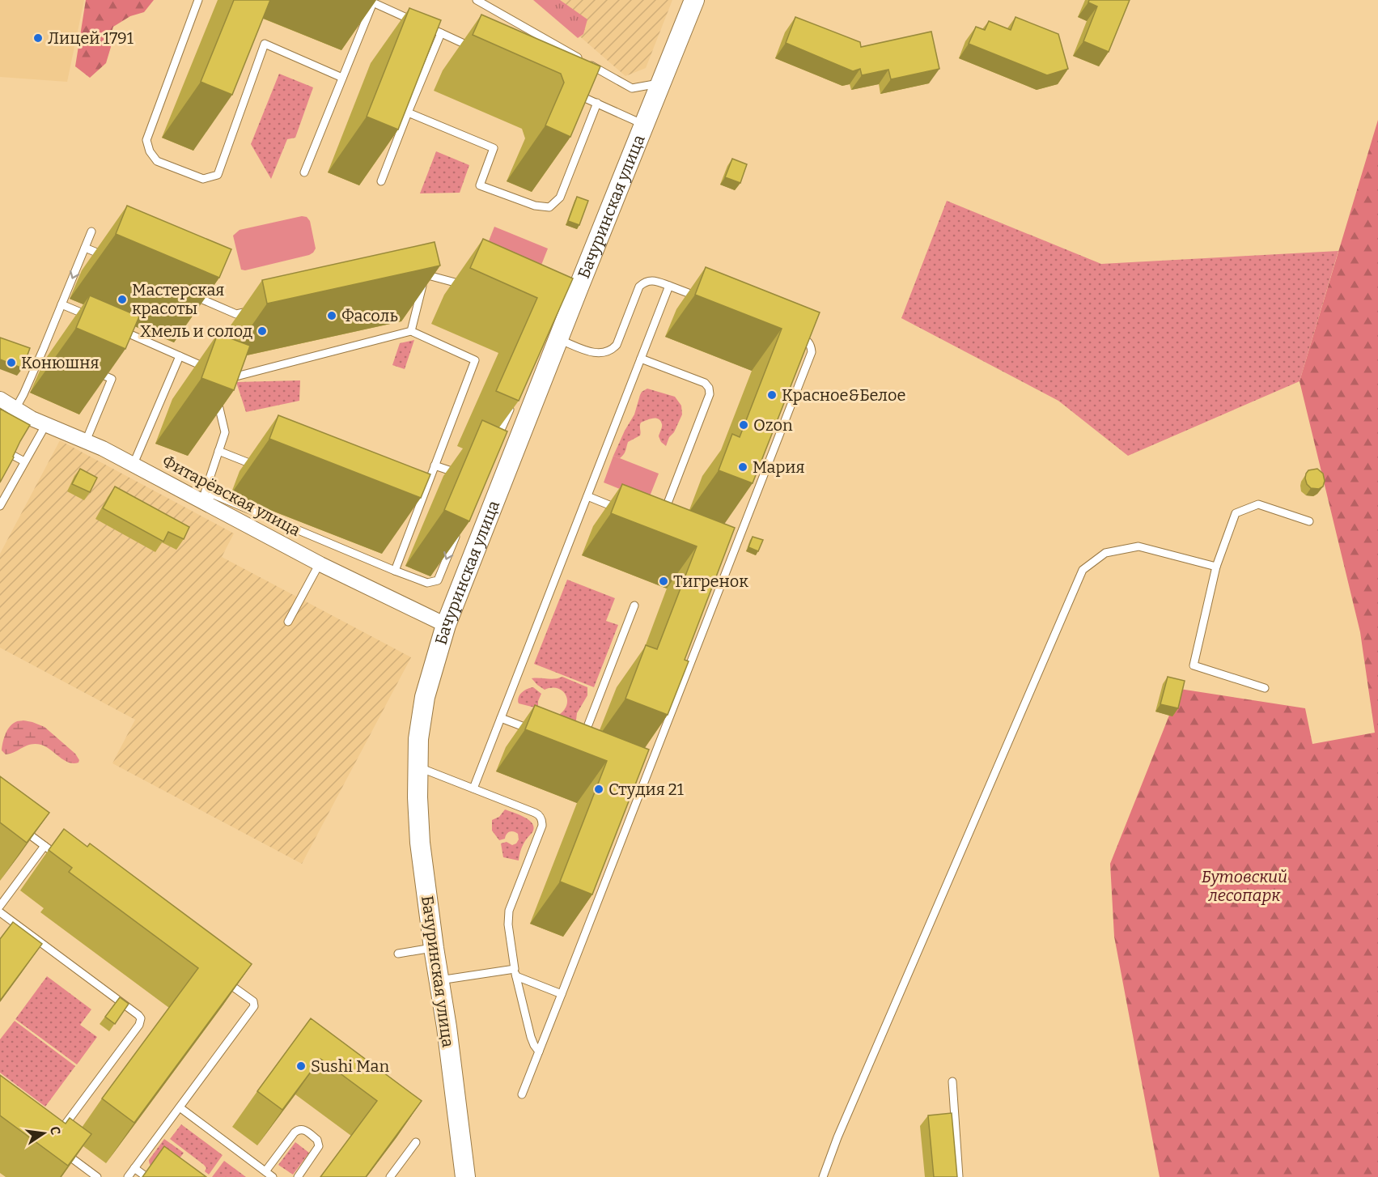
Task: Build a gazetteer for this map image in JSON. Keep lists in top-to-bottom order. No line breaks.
{"streets":{"street":["Бачуринская улица","Фитарёвская улица"]},"crossings":[["Бачуринская улица","Фитарёвская улица"]],"parks":["Бутовский лесопарк"],"places":["Лицей 1791","Мастерская красоты","Фасоль","Хмель и солод","Конюшня","Красное&Белое","Ozon","Мария","Тигренок","Студия 21","Sushi Man"],"north":"right"}
